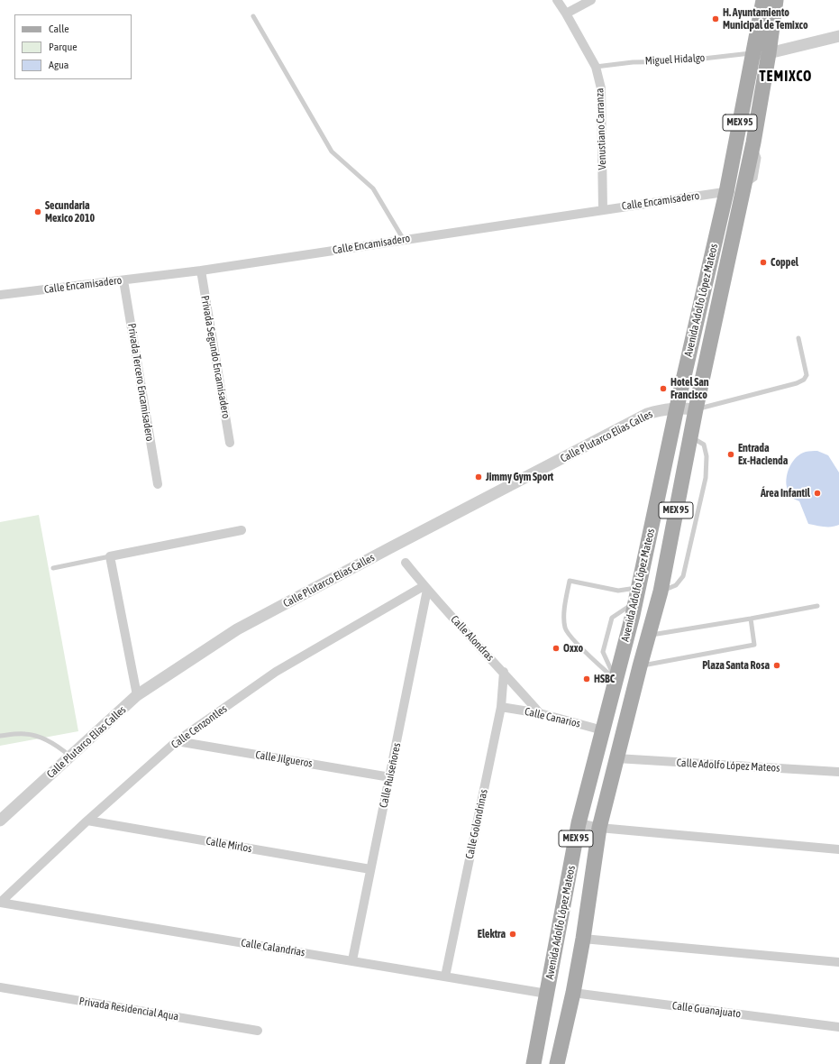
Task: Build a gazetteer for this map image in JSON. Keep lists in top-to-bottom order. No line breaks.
{"streets":{"main road":["MEX 95","Avenida Adolfo López Mateos"],"street":["Venustiano Carranza","Calle Encamisadero","Privada Segundo Encamisadero","Privada Tercero Encamisadero","Calle Plutarco Elías Calles","Calle Alondras","Calle Canarios","Calle Cenzontles","Calle Jilgueros","Calle Adolfo López Mateos","Calle Ruiseñores","Calle Golondrinas","Calle Mirlos","Calle Calandrias","Privada Residencial Aqua","Calle Guanajuato"],"lane":["Miguel Hidalgo"]},"crossings":[["Miguel Hidalgo","Venustiano Carranza"],["Miguel Hidalgo","Avenida Adolfo López Mateos"],["Venustiano Carranza","Calle Encamisadero"],["Calle Encamisadero","Avenida Adolfo López Mateos"],["Calle Encamisadero","Privada Segundo Encamisadero"],["Calle Encamisadero","Privada Tercero Encamisadero"],["Avenida Adolfo López Mateos","Calle Plutarco Elías Calles"],["Avenida Adolfo López Mateos","Calle Canarios"],["Avenida Adolfo López Mateos","Calle Adolfo López Mateos"],["Avenida Adolfo López Mateos","Calle Calandrias"],["Avenida Adolfo López Mateos","Calle Guanajuato"],["Calle Alondras","Calle Canarios"],["Calle Alondras","Calle Cenzontles"],["Calle Alondras","Calle Ruiseñores"],["Calle Alondras","Calle Golondrinas"],["Calle Canarios","Calle Golondrinas"],["Calle Cenzontles","Calle Jilgueros"],["Calle Cenzontles","Calle Ruiseñores"],["Calle Cenzontles","Calle Mirlos"],["Calle Cenzontles","Calle Calandrias"],["Calle Jilgueros","Calle Ruiseñores"],["Calle Ruiseñores","Calle Mirlos"],["Calle Ruiseñores","Calle Calandrias"],["Calle Golondrinas","Calle Calandrias"]],"districts":["TEMIXCO"],"places":["H. Ayuntamiento Municipal de Temixco","Secundaria Mexico 2010","Coppel","Hotel San Francisco","Entrada Ex-Hacienda","Jimmy Gym Sport","Área Infantil","Oxxo","Plaza Santa Rosa","HSBC","Elektra"],"legend":["Calle","Parque","Agua"]}
